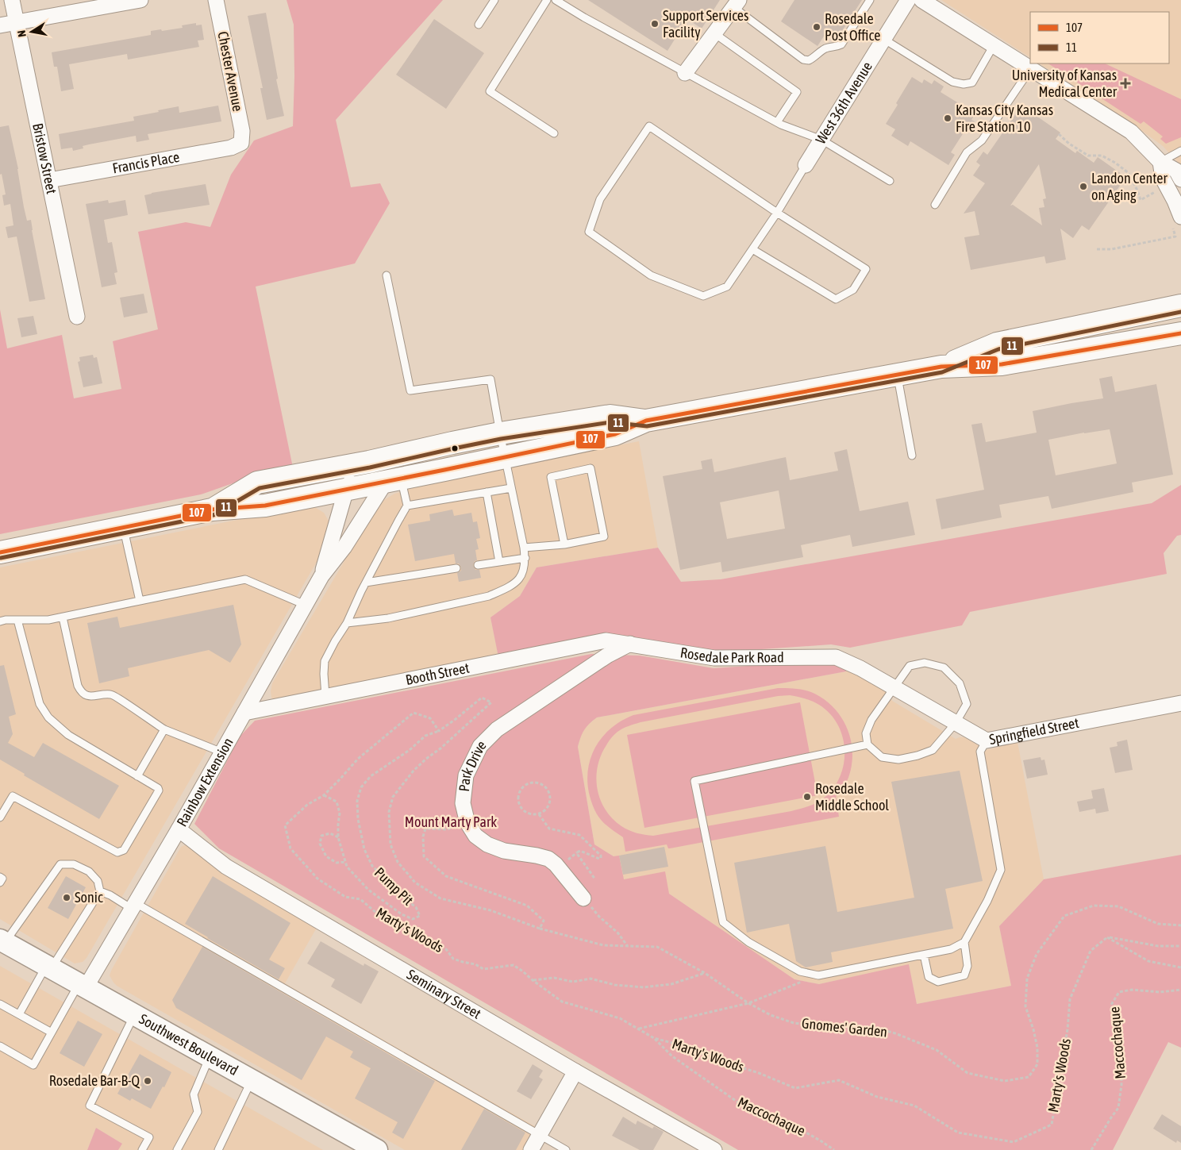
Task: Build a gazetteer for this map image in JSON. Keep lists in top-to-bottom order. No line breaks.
{"streets":{"main road":["Southwest Boulevard"],"street":["Chester Avenue","West 36th Avenue","Bristow Street","Francis Place","Rosedale Park Road","Booth Street","Springfield Street","Park Drive","Rainbow Extension","Seminary Street"],"path":["Pump Pit","Marty's Woods","Gnomes' Garden","Maccochaque"]},"crossings":[["Chester Avenue","Francis Place"],["Bristow Street","Francis Place"],["Rosedale Park Road","Booth Street"],["Rosedale Park Road","Springfield Street"],["Rosedale Park Road","Park Drive"],["Booth Street","Park Drive"],["Booth Street","Rainbow Extension"],["Rainbow Extension","Seminary Street"],["Rainbow Extension","Southwest Boulevard"],["Pump Pit","Marty's Woods"],["Marty's Woods","Maccochaque"]],"parks":["Mount Marty Park"],"places":{"other":["Support Services Facility","Rosedale Post Office","Kansas City Kansas Fire Station 10","Landon Center on Aging","Rosedale Middle School","Sonic","Rosedale Bar-B-Q"],"health":["University of Kansas Medical Center"]},"lines":["transit line 11","transit line 107"],"legend":["107","11"],"north":"left"}
